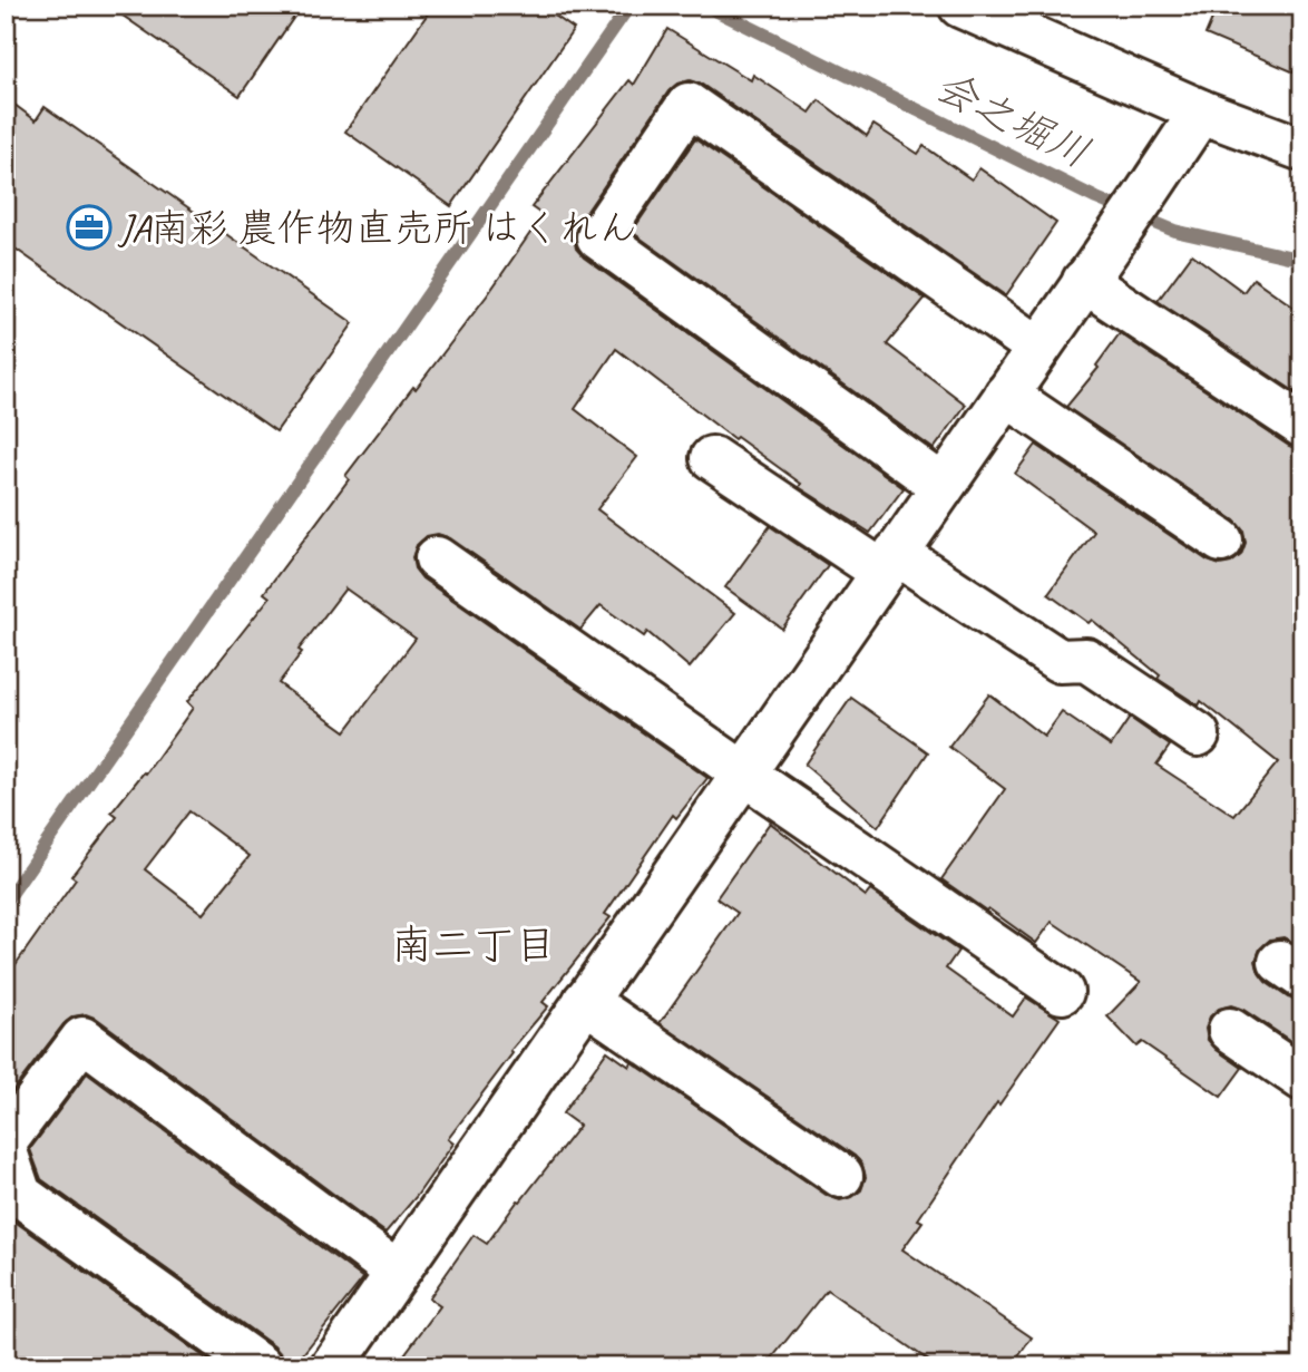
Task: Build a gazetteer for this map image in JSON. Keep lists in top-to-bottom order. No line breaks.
{"districts":["南二丁目"],"water":["会之堀川"],"places":{"office":["JA南彩 農作物直売所 はくれん"]}}
